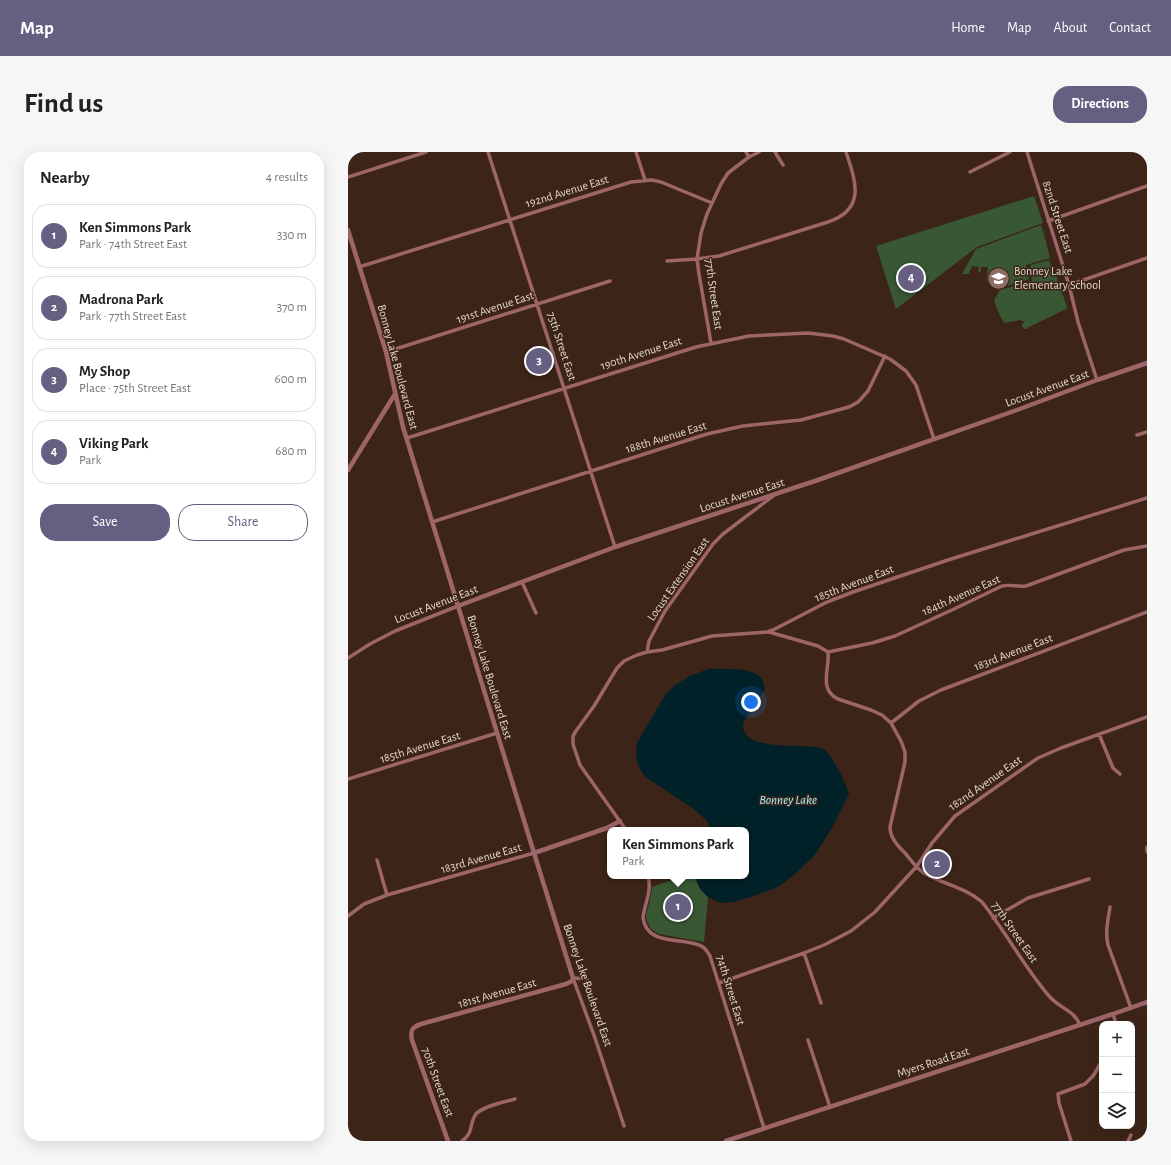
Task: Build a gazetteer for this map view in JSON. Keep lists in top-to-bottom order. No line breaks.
{"streets":{"street":["192nd Avenue East","82nd Street East","77th Street East","191st Avenue East","75th Street East","190th Avenue East","Bonney Lake Boulevard East","Locust Avenue East","188th Avenue East","Locust Extension East","185th Avenue East","184th Avenue East","183rd Avenue East","182nd Avenue East","74th Street East","181st Avenue East","Myers Road East","70th Street East"]},"crossings":[["192nd Avenue East","77th Street East"],["192nd Avenue East","75th Street East"],["192nd Avenue East","Bonney Lake Boulevard East"],["82nd Street East","Locust Avenue East"],["77th Street East","190th Avenue East"],["77th Street East","184th Avenue East"],["77th Street East","183rd Avenue East"],["77th Street East","182nd Avenue East"],["77th Street East","Myers Road East"],["191st Avenue East","75th Street East"],["191st Avenue East","Bonney Lake Boulevard East"],["75th Street East","190th Avenue East"],["75th Street East","Locust Avenue East"],["75th Street East","188th Avenue East"],["190th Avenue East","Bonney Lake Boulevard East"],["190th Avenue East","Locust Avenue East"],["190th Avenue East","188th Avenue East"],["Bonney Lake Boulevard East","Locust Avenue East"],["Bonney Lake Boulevard East","188th Avenue East"],["Bonney Lake Boulevard East","185th Avenue East"],["Bonney Lake Boulevard East","183rd Avenue East"],["Bonney Lake Boulevard East","181st Avenue East"],["Locust Avenue East","Locust Extension East"],["Locust Extension East","185th Avenue East"],["185th Avenue East","183rd Avenue East"],["182nd Avenue East","74th Street East"],["74th Street East","Myers Road East"],["181st Avenue East","70th Street East"]],"water":["Bonney Lake"],"places":{"school or university":["Bonney Lake Elementary School"]},"page":{"header":"Map","nav":["Home","Map","About","Contact"],"buttons":["Directions",["Save","Share"]],"title":"Find us","heading":["Nearby","4 results"],"list":[{"mark":"1","name":"Ken Simmons Park","note":"Park · 74th Street East","value":"330 m"},{"mark":"2","name":"Madrona Park","note":"Park · 77th Street East","value":"370 m"},{"mark":"3","name":"My Shop","note":"Place · 75th Street East","value":"600 m"},{"mark":"4","name":"Viking Park","note":"Park","value":"680 m"}],"pins":["4","3","2","1"],"popup":["Ken Simmons Park","Park"],"map_buttons":["+","−"]}}
